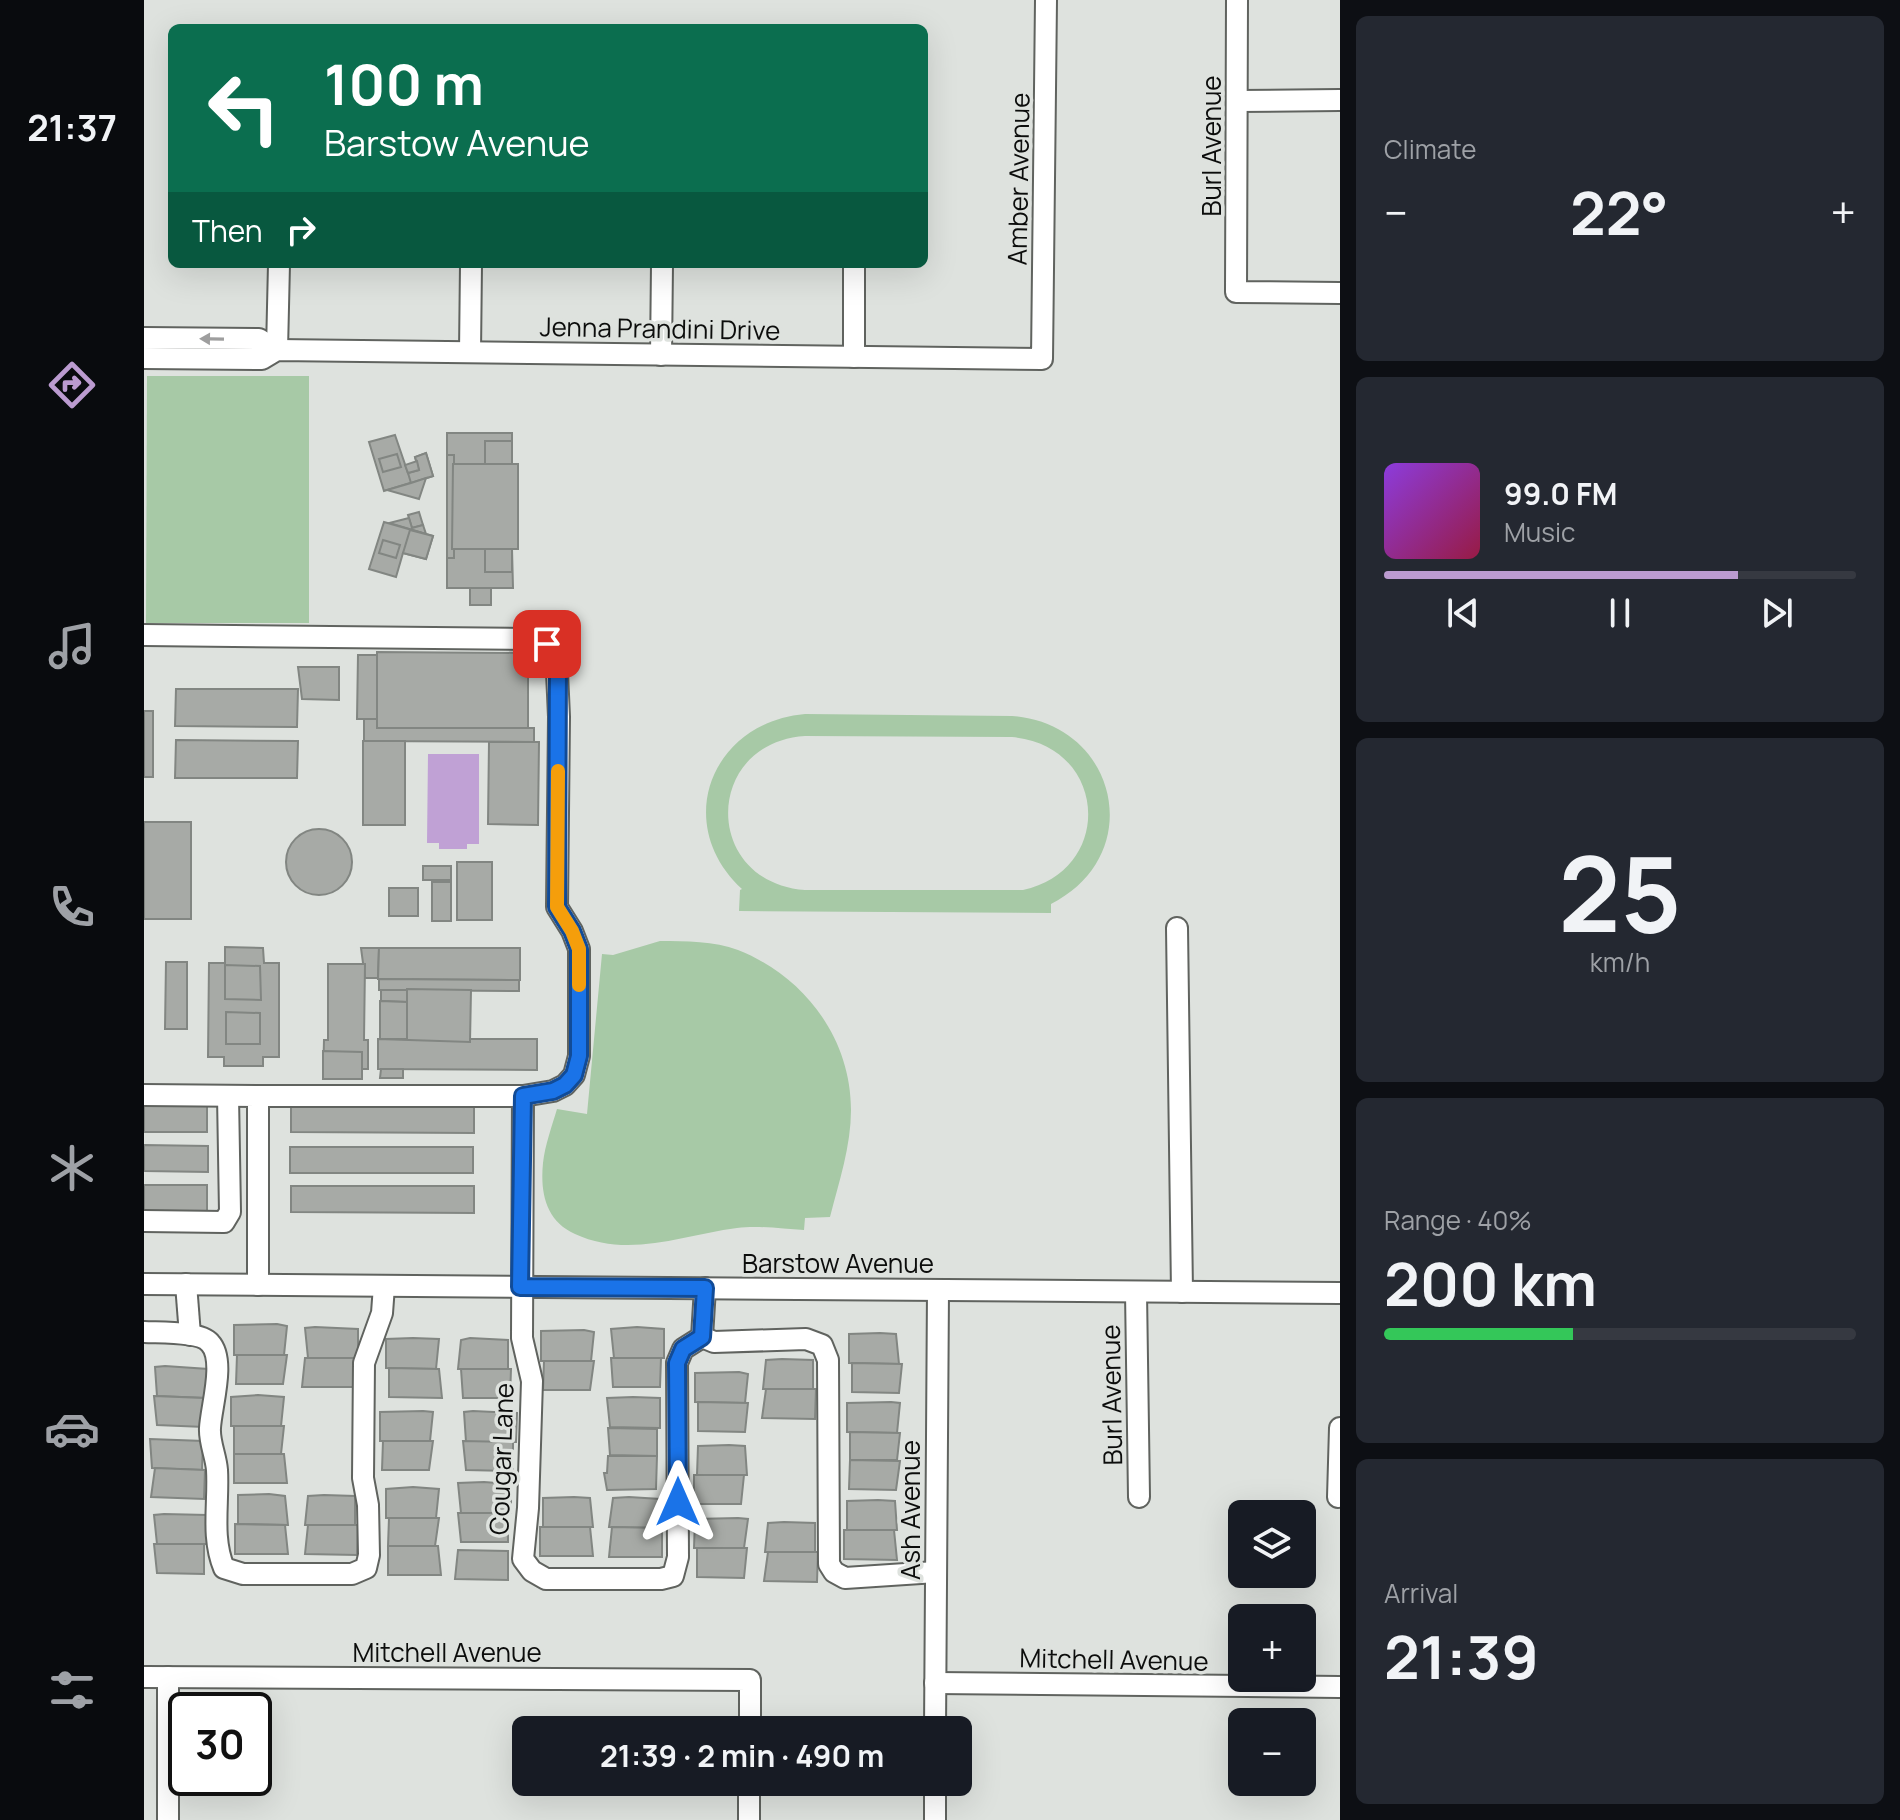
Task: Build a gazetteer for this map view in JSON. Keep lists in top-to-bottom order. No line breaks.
{"streets":{"street":["Burl Avenue","Amber Avenue","Jenna Prandini Drive","Barstow Avenue","Cougar Lane","Ash Avenue","Mitchell Avenue"]},"crossings":[["Burl Avenue","Barstow Avenue"],["Amber Avenue","Jenna Prandini Drive"],["Barstow Avenue","Cougar Lane"],["Barstow Avenue","Ash Avenue"],["Ash Avenue","Mitchell Avenue"]],"page":{"tabs":"21:37","tile":["Climate",["25","km/h"],["Range · 40%","200 km"],["Arrival","21:39"]],"turn":["100 m","Barstow Avenue"],"heat":["−","22°","+"],"then":"Then","song":["99.0 FM","Music"],"map_buttons":["+","−"],"limit":"30","trip":"21:39 · 2 min · 490 m"}}
